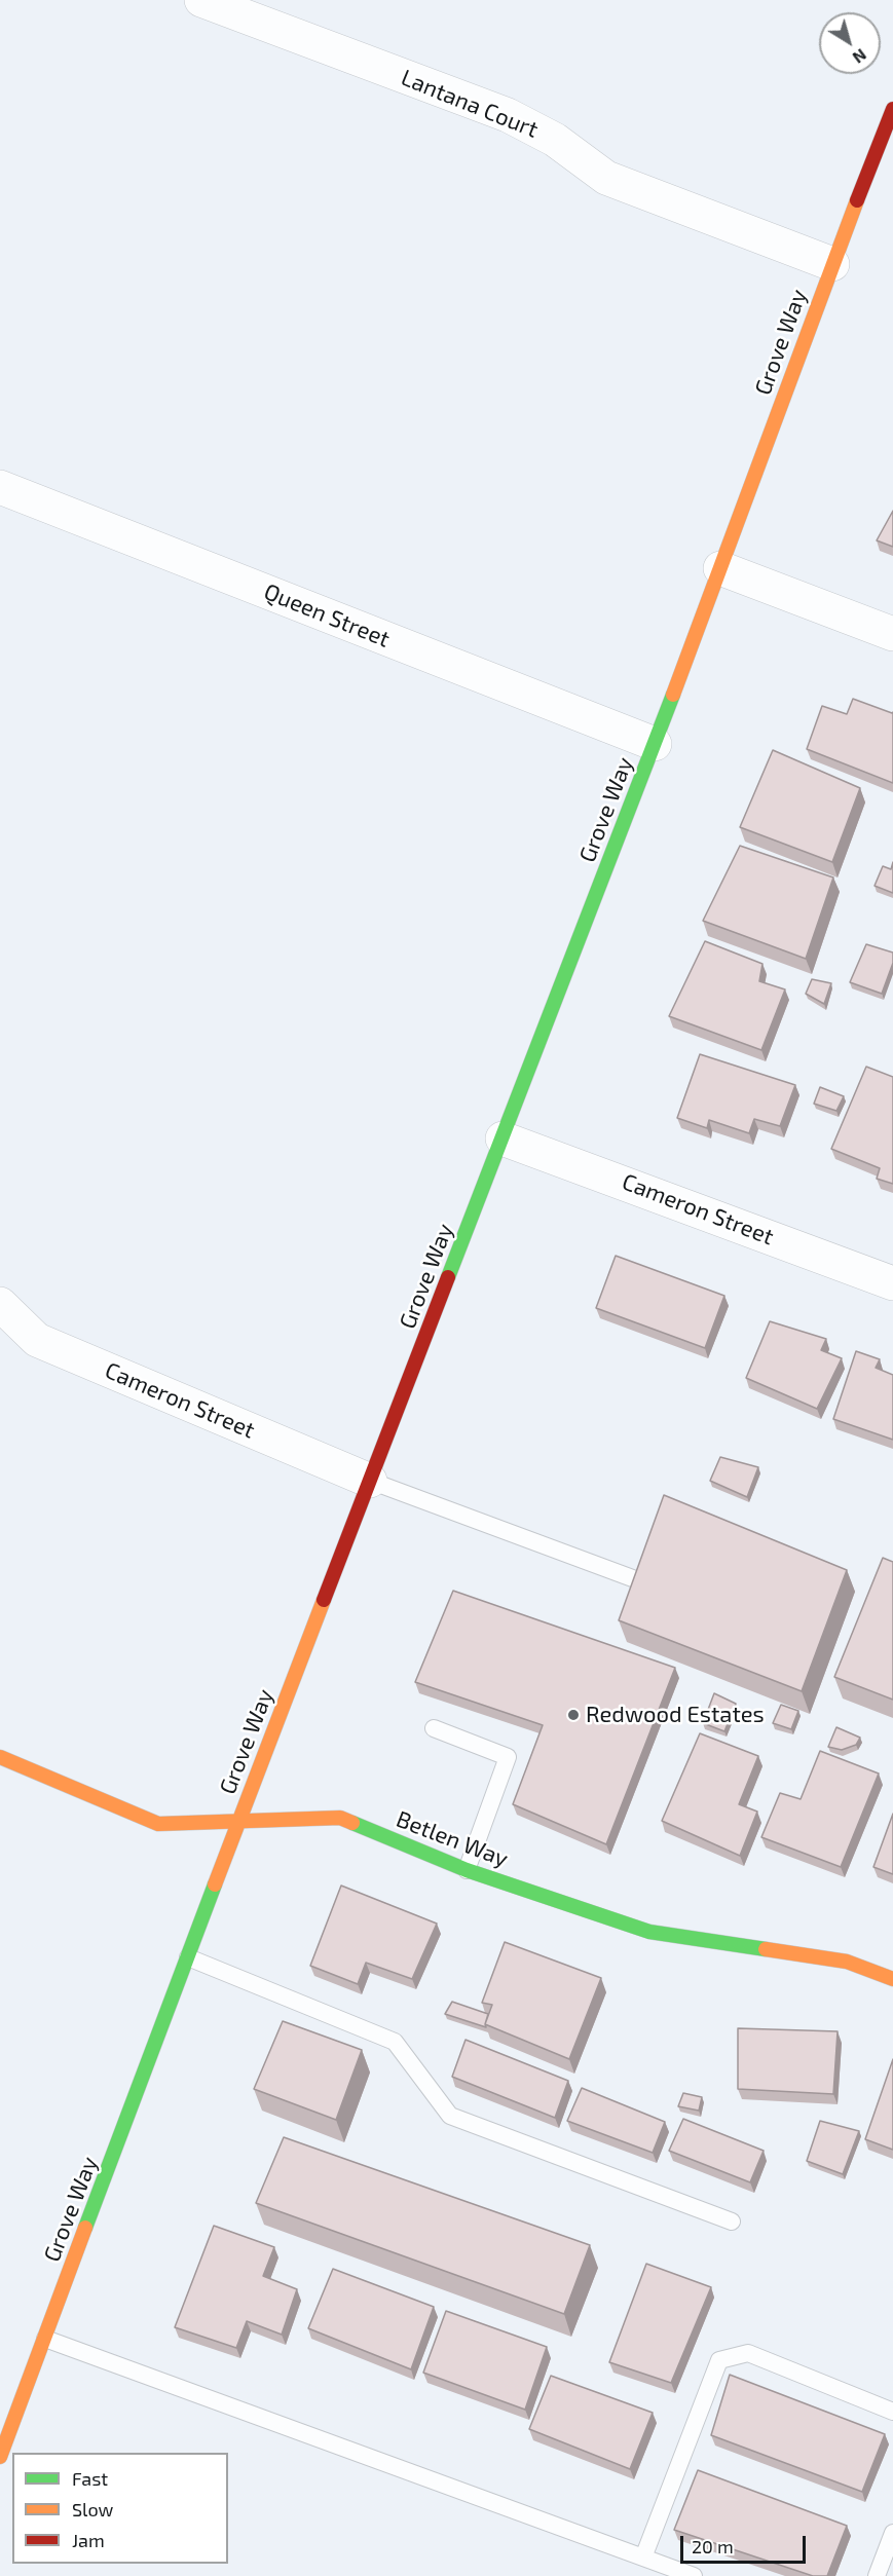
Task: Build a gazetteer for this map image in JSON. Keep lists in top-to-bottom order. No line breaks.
{"streets":{"main road":["Grove Way","Betlen Way"],"street":["Lantana Court","Queen Street","Cameron Street"]},"crossings":[["Lantana Court","Grove Way"],["Grove Way","Queen Street"],["Grove Way","Cameron Street"],["Grove Way","Betlen Way"]],"places":["Redwood Estates"],"legend":["Fast","Slow","Jam"],"scale_bar":"20 m","north":"bottom right"}
